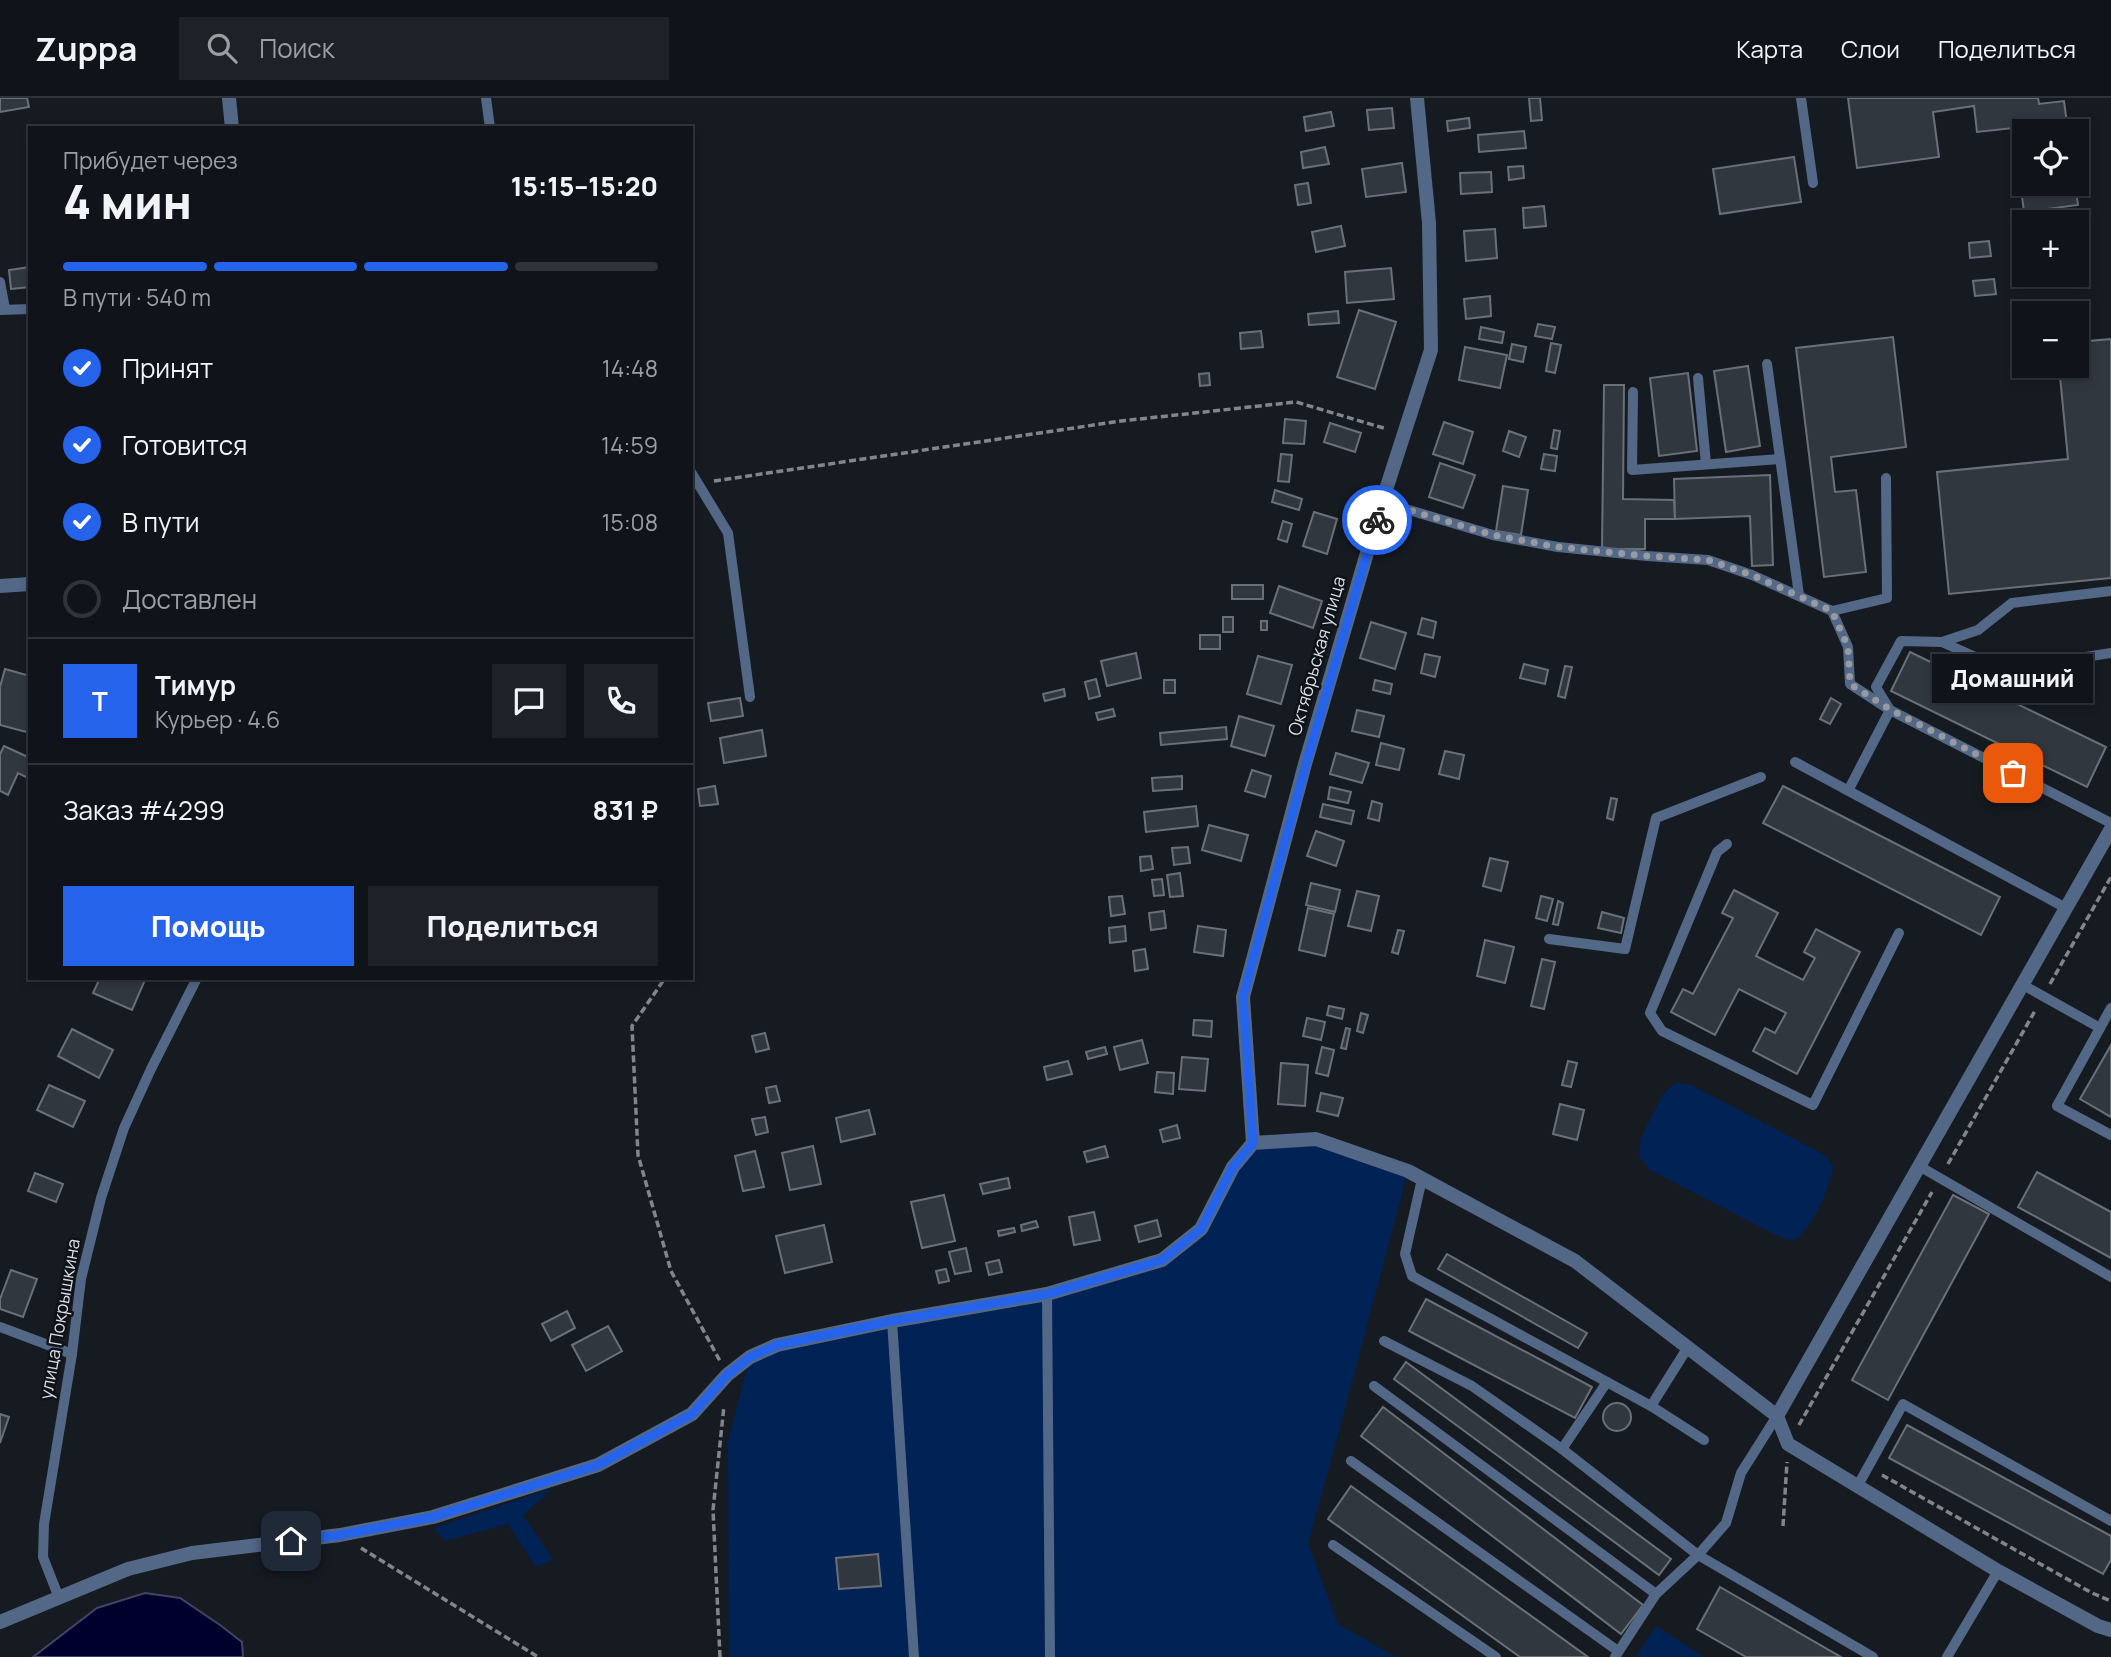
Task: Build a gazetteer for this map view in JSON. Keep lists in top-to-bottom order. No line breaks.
{"streets":{"street":["Октябрьская улица"],"lane":["улица Покрышкина"]},"places":["Домашний"],"page":{"header":"Zuppa","search":"Поиск","nav":["Карта","Слои","Поделиться"],"map_buttons":["+","−"],"heading":["4 мин","Прибудет через","15:15–15:20"],"panel":["Тимур","Курьер · 4.6","Заказ #4299","831 ₽"],"bar":"В пути · 540 m","list":[["Принят","14:48"],["Готовится","14:59"],["В пути","15:08"],"Доставлен"],"bubble":"Домашний","round":"Т","buttons":["Помощь","Поделиться"]}}
